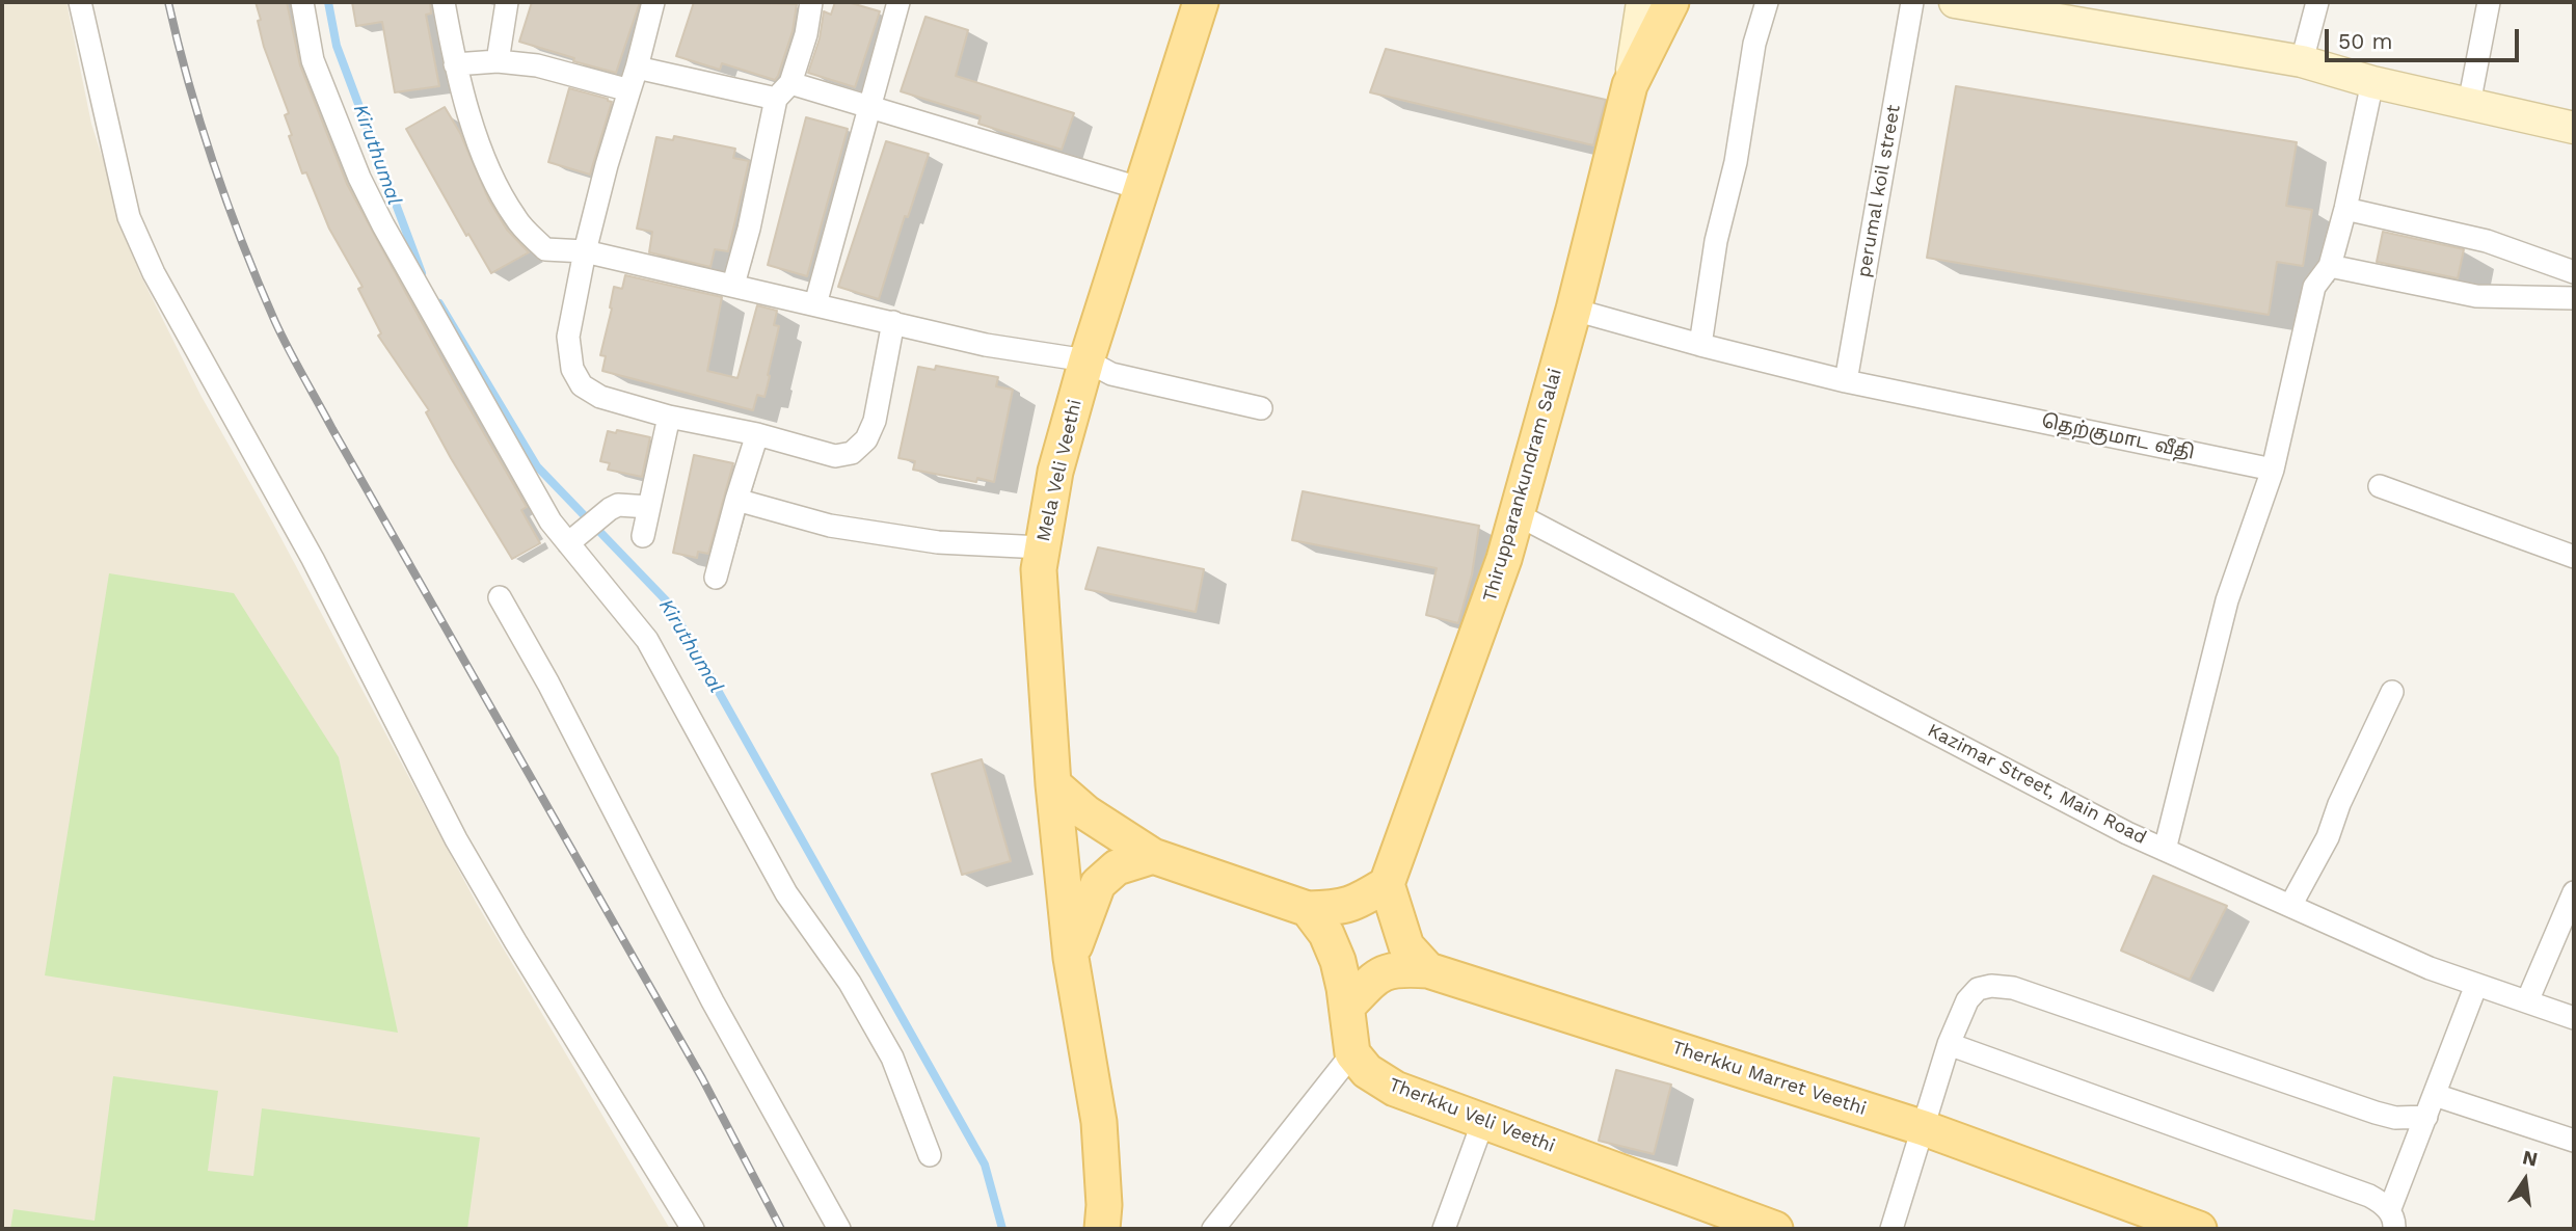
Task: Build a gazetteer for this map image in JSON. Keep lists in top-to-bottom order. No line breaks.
{"streets":{"main road":["Mela Veli Veethi","Thirupparankundram Salai","Therkku Marret Veethi","Therkku Veli Veethi"],"street":["perumal koil street","தெற்குமாட வீதி","Kazimar Street, Main Road"]},"crossings":[["perumal koil street","தெற்குமாட வீதி"],["தெற்குமாட வீதி","Thirupparankundram Salai"],["Thirupparankundram Salai","Kazimar Street, Main Road"]],"water":["Kiruthumal"],"scale_bar":"50 m","north":"top"}
